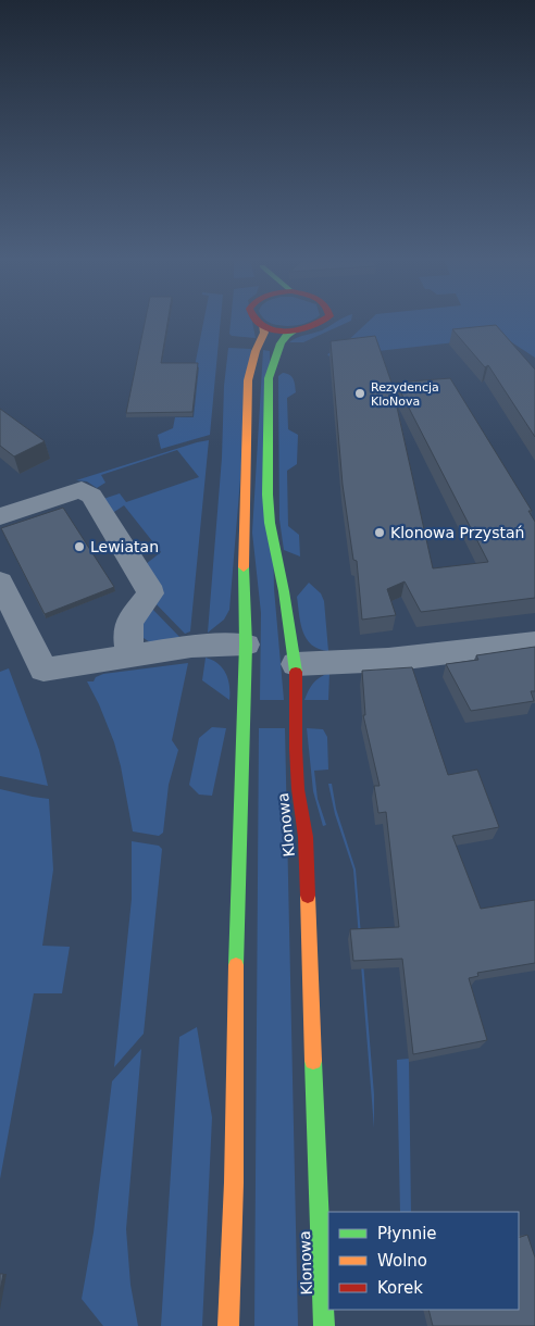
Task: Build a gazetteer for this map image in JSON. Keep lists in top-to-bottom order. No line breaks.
{"streets":{"street":["Klonowa"]},"places":["Rezydencja KloNova","Klonowa Przystań","Lewiatan"],"legend":["Płynnie","Wolno","Korek"]}
